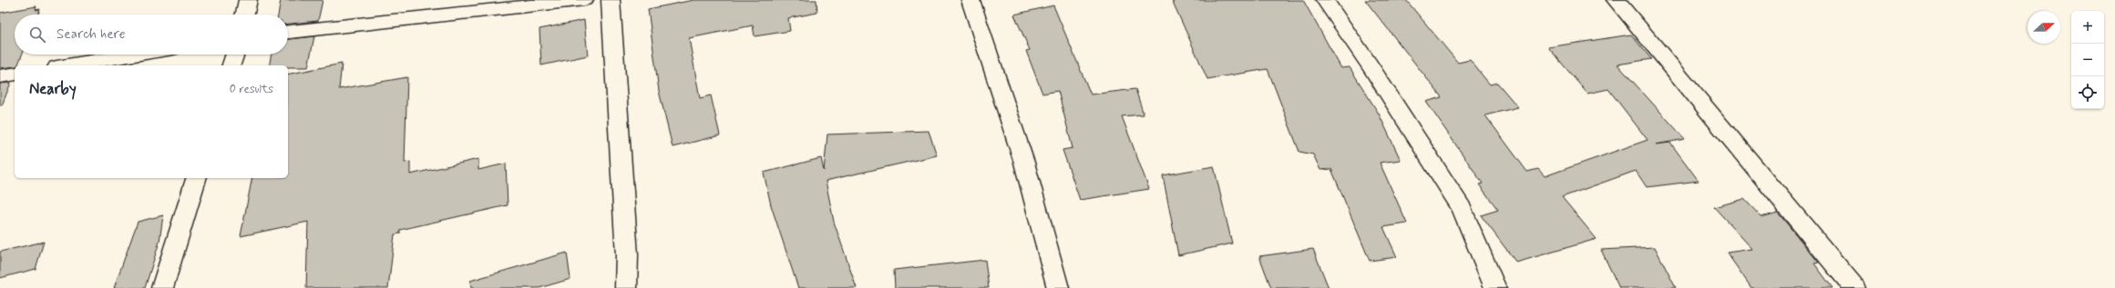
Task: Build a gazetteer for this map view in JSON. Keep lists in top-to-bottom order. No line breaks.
{"north":"right","page":{"map_buttons":["+","−"],"search":"Search here","heading":["Nearby","0 results"]}}
